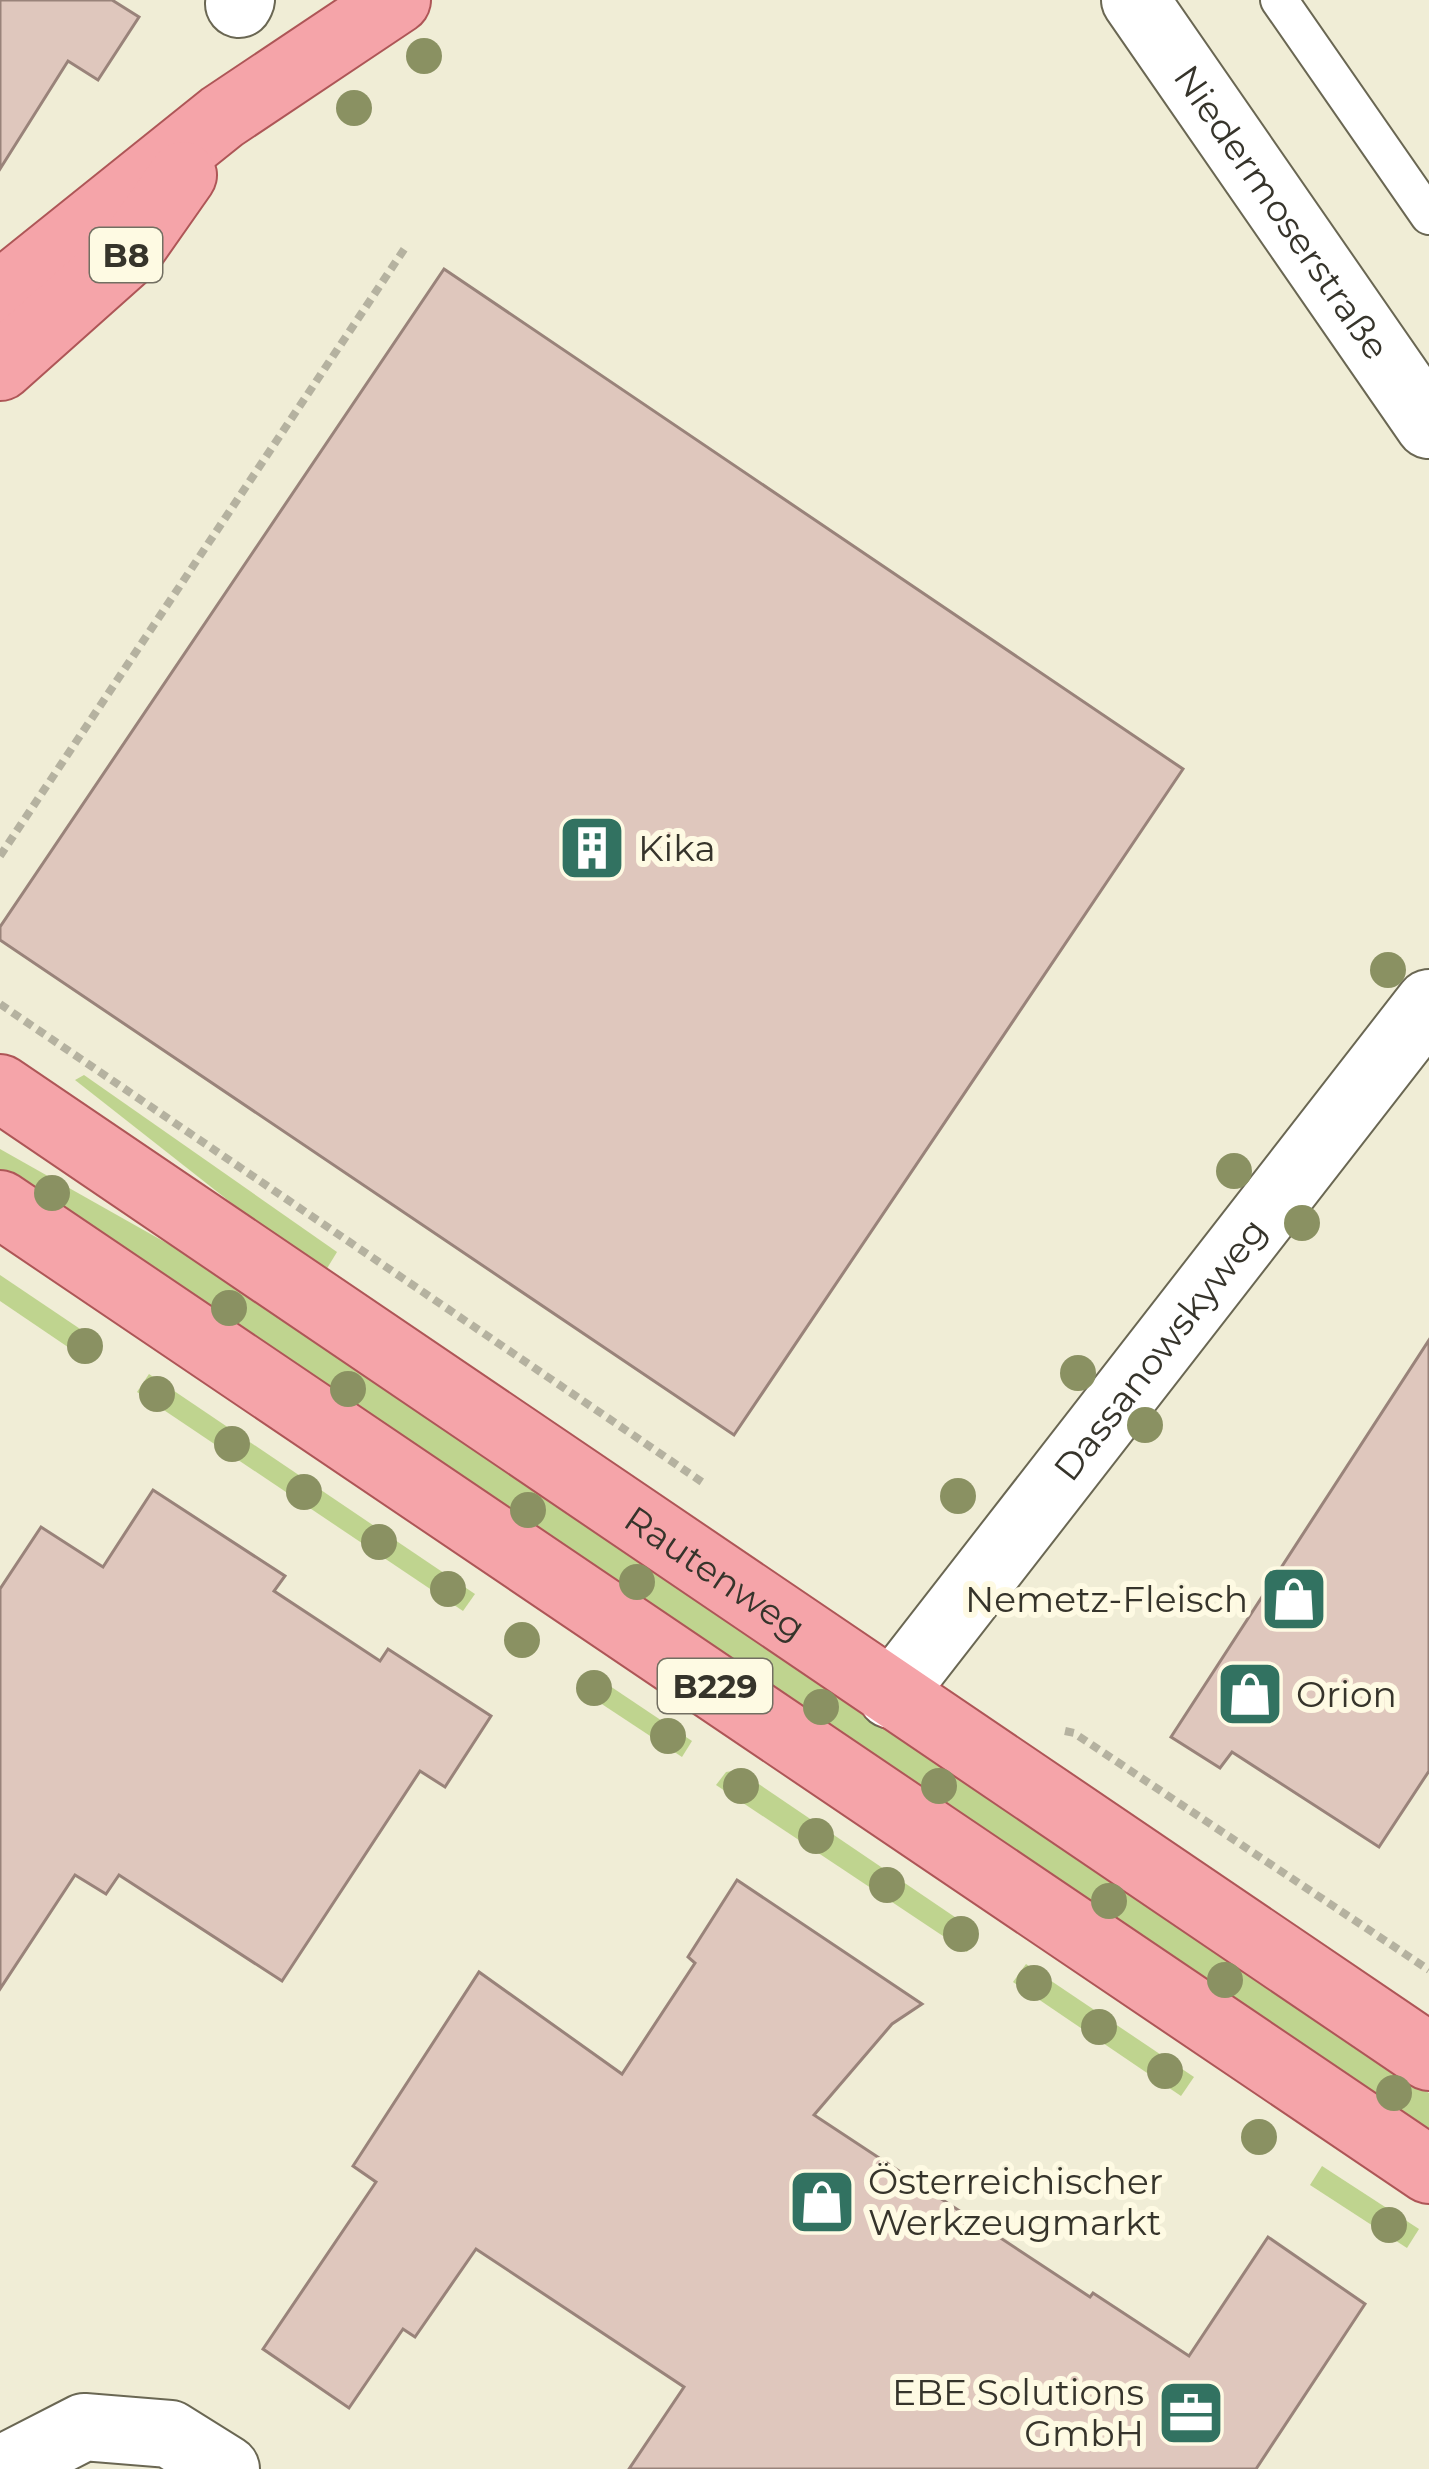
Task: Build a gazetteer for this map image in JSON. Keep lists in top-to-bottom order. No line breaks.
{"streets":{"main road":["B8","Rautenweg","B229"],"street":["Niedermoserstraße","Dassanowskyweg"]},"crossings":[["Dassanowskyweg","Rautenweg"]],"places":{"building":["Kika"],"shop":["Nemetz-Fleisch","Orion","Österreichischer Werkzeugmarkt"],"office":["EBE Solutions GmbH"]}}
